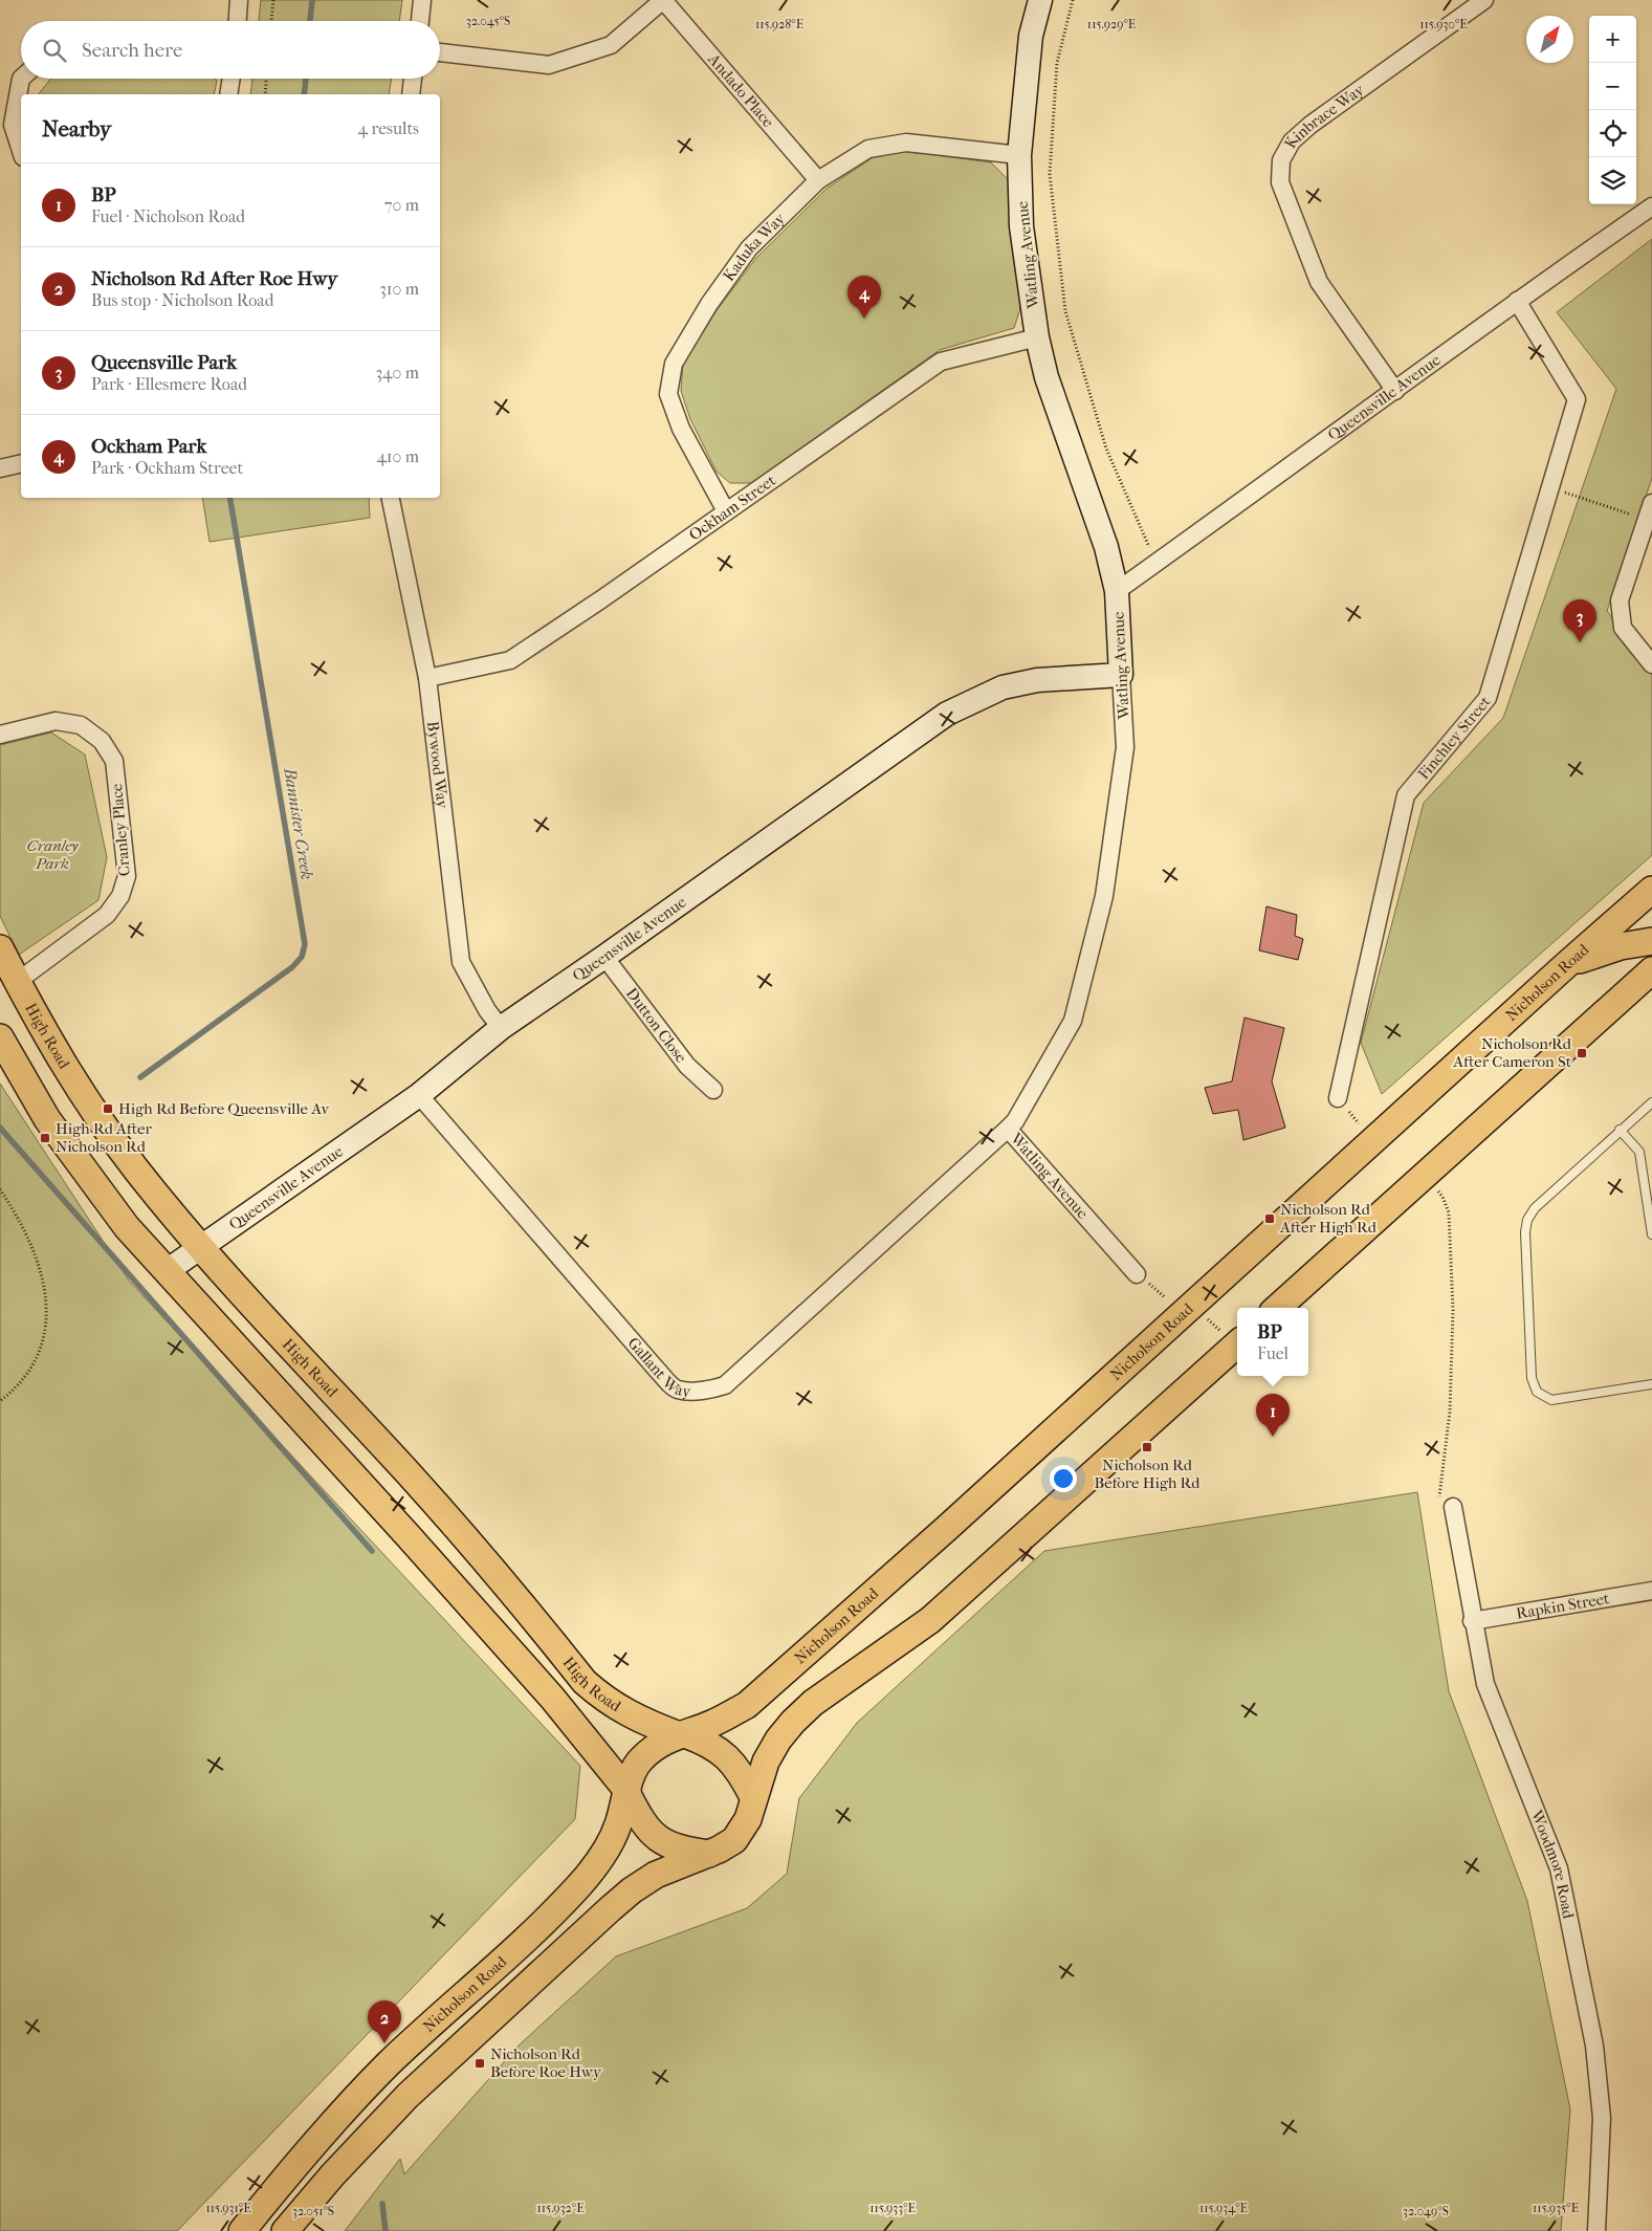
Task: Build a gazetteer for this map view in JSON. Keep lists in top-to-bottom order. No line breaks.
{"streets":{"main road":["Nicholson Road","High Road"],"street":["Andado Place","Kinbrace Way","Kaduka Way","Watling Avenue","Queensville Avenue","Ockham Street","Finchley Street","Bywood Way","Cranley Place","Dutton Close","Gallant Way","Rapkin Street","Woodmore Road"]},"crossings":[["Andado Place","Kaduka Way"],["Kinbrace Way","Queensville Avenue"],["Kaduka Way","Watling Avenue"],["Kaduka Way","Ockham Street"],["Watling Avenue","Queensville Avenue"],["Watling Avenue","Ockham Street"],["Watling Avenue","Gallant Way"],["Queensville Avenue","Finchley Street"],["Queensville Avenue","Bywood Way"],["Queensville Avenue","Dutton Close"],["Queensville Avenue","High Road"],["Queensville Avenue","Gallant Way"],["Ockham Street","Bywood Way"],["Cranley Place","High Road"],["Nicholson Road","High Road"],["Rapkin Street","Woodmore Road"]],"water":["Bannister Creek"],"parks":["Cranley Park"],"places":{"transit":["Nicholson Rd After Cameron St","High Rd Before Queensville Av","High Rd After Nicholson Rd","Nicholson Rd After High Rd","Nicholson Rd Before High Rd","Nicholson Rd Before Roe Hwy"]},"north":"top right","page":{"map_buttons":["+","−"],"search":"Search here","heading":["Nearby","4 results"],"list":[{"mark":"1","name":"BP","note":"Fuel · Nicholson Road","value":"70 m"},{"mark":"2","name":"Nicholson Rd After Roe Hwy","note":"Bus stop · Nicholson Road","value":"310 m"},{"mark":"3","name":"Queensville Park","note":"Park · Ellesmere Road","value":"340 m"},{"mark":"4","name":"Ockham Park","note":"Park · Ockham Street","value":"410 m"}],"pins":["4","3","1","2"],"popup":["BP","Fuel"]},"coordinates":["32.045°S","115.928°E","115.929°E","115.930°E","115.931°E","115.932°E","115.933°E","115.934°E","115.935°E","32.051°S","32.049°S"]}
